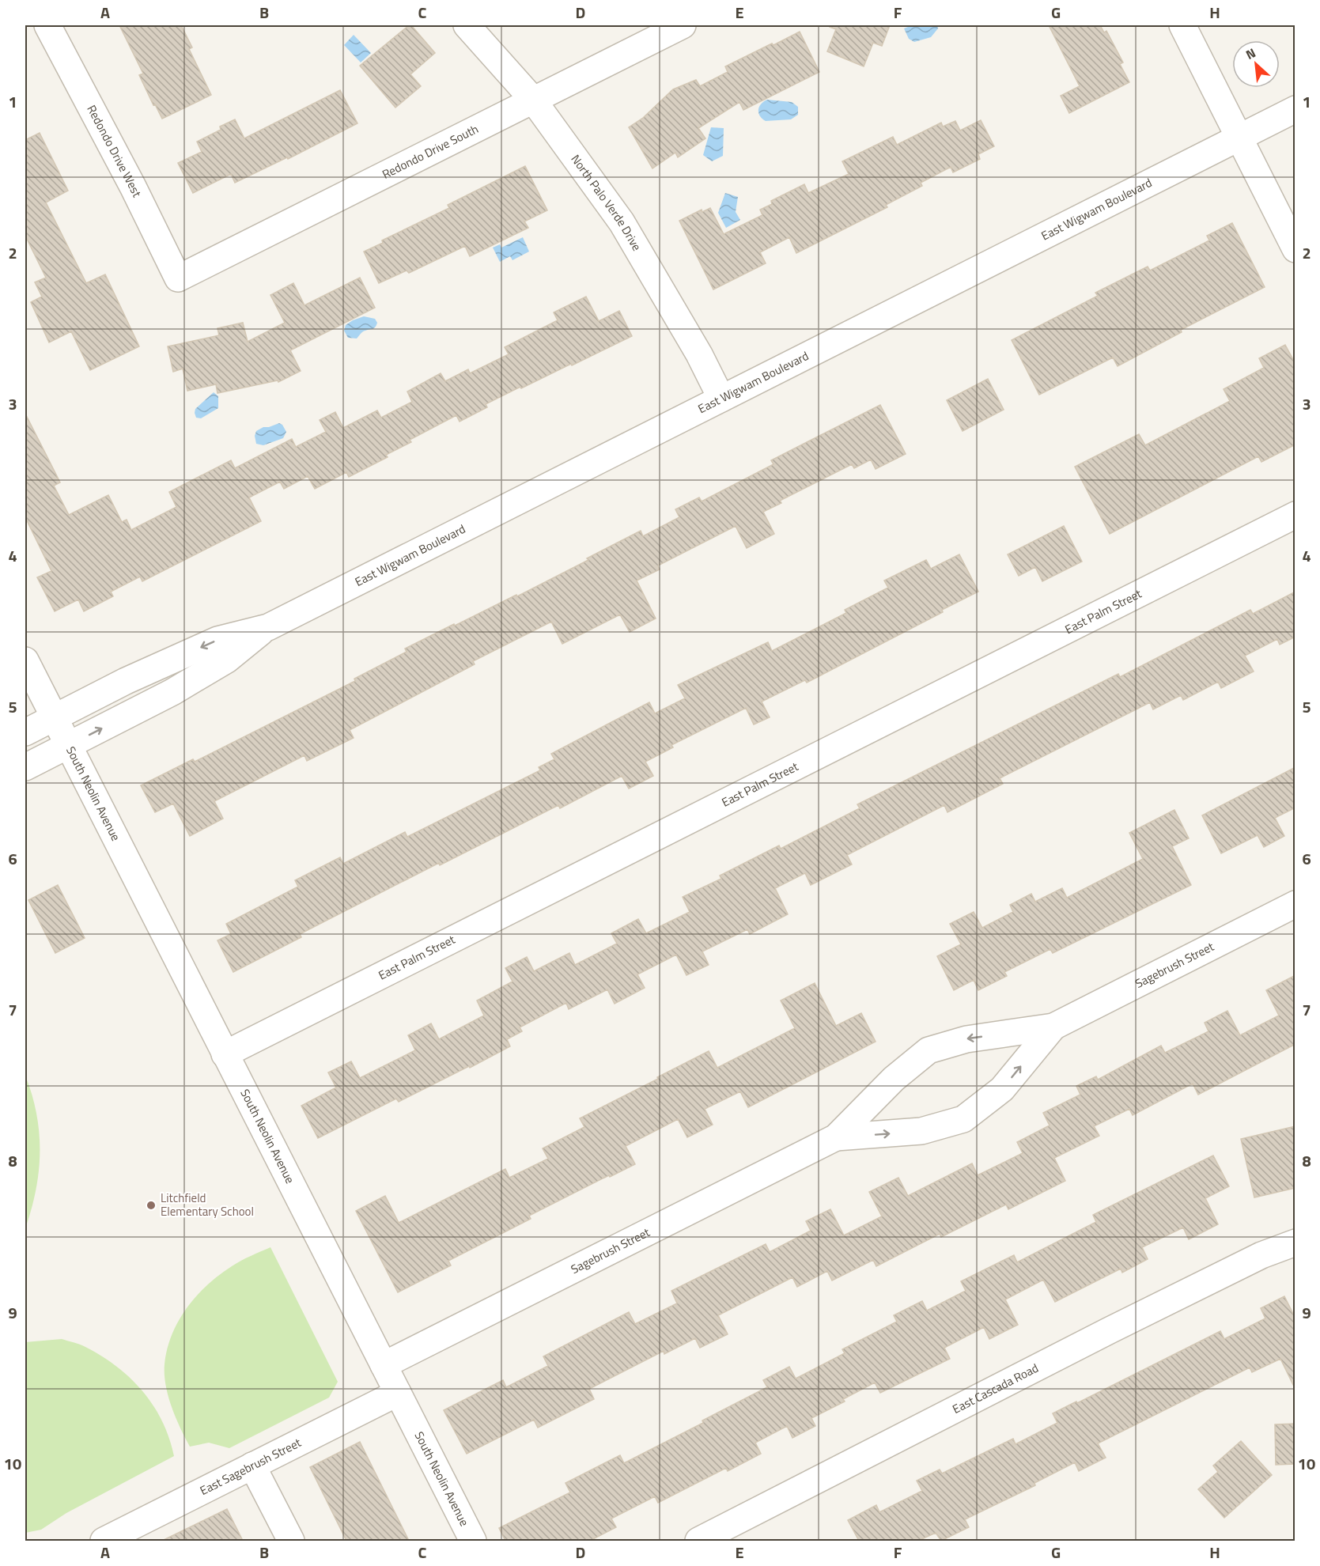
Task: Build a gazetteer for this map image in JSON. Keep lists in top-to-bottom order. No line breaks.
{"streets":{"street":["Redondo Drive West","Redondo Drive South","North Palo Verde Drive","East Wigwam Boulevard","East Palm Street","South Neolin Avenue","Sagebrush Street","East Cascada Road","East Sagebrush Street"]},"crossings":[["Redondo Drive West","Redondo Drive South"],["Redondo Drive South","North Palo Verde Drive"],["North Palo Verde Drive","East Wigwam Boulevard"],["East Wigwam Boulevard","South Neolin Avenue"],["East Palm Street","South Neolin Avenue"],["South Neolin Avenue","Sagebrush Street"],["South Neolin Avenue","East Sagebrush Street"]],"places":["Litchfield Elementary School"],"north":"top left","grid":{"columns":["A","B","C","D","E","F","G","H"],"rows":["1","2","3","4","5","6","7","8","9","10"]}}
